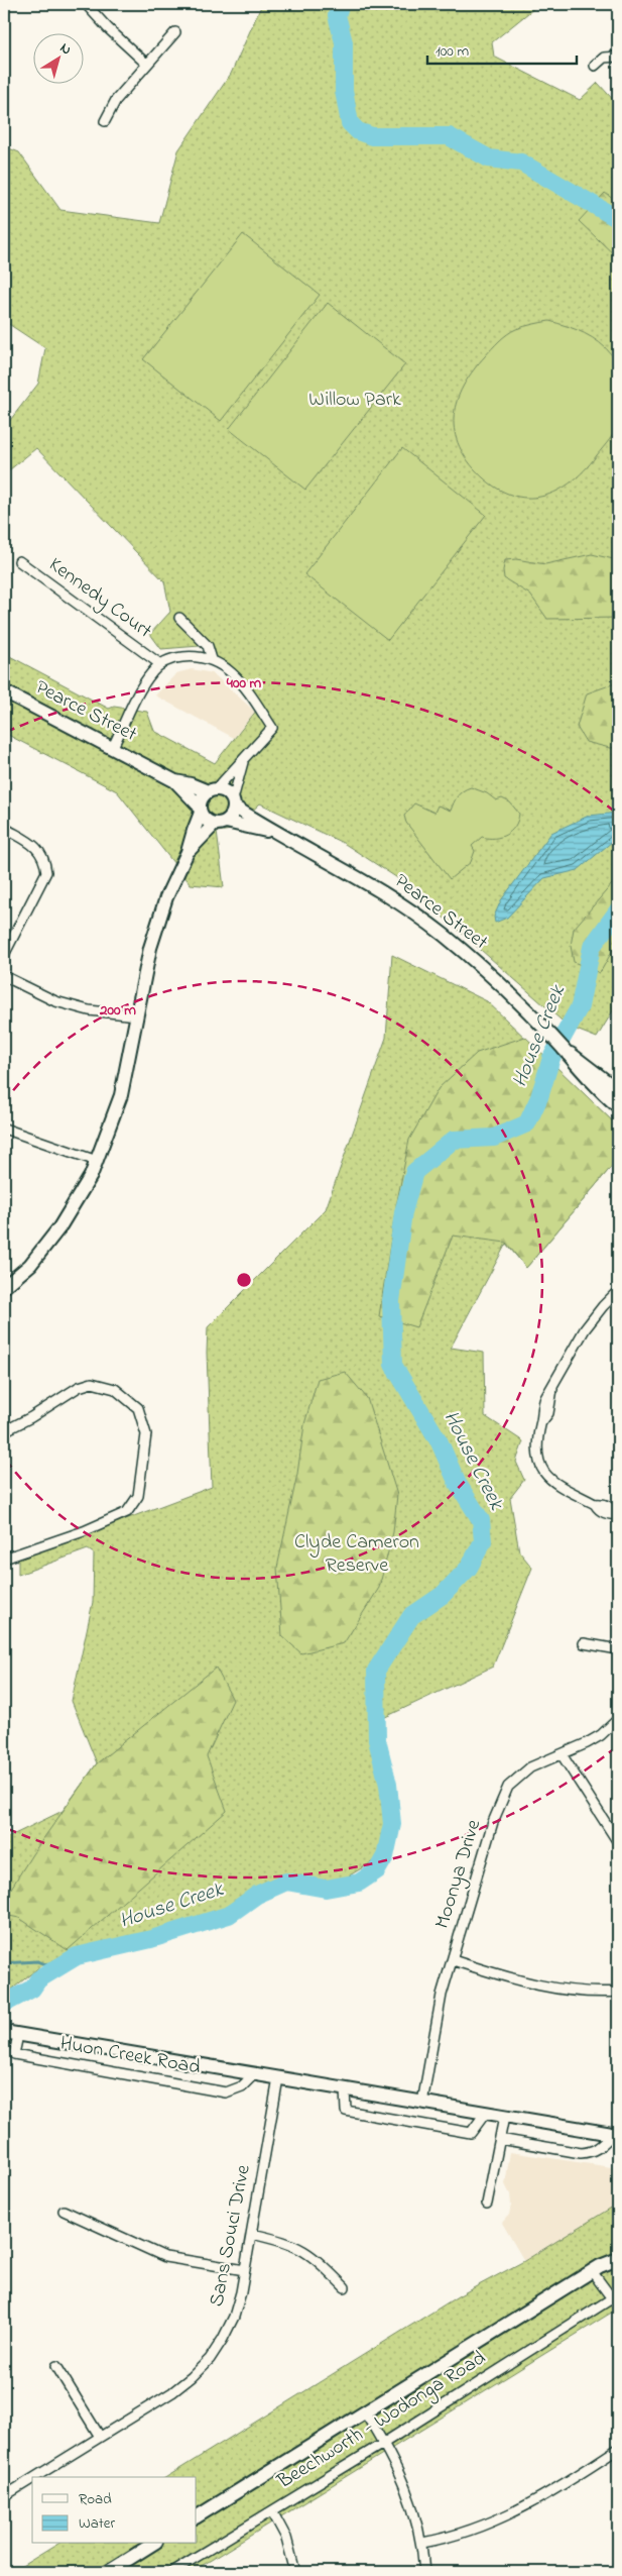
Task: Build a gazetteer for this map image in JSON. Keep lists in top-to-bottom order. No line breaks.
{"streets":{"main road":["Pearce Street","Huon Creek Road","Beechworth - Wodonga Road"],"street":["Kennedy Court","Moonya Drive","Sans Souci Drive"]},"crossings":[["Kennedy Court","Pearce Street"],["Moonya Drive","Huon Creek Road"],["Huon Creek Road","Sans Souci Drive"]],"water":["House Creek"],"parks":["Willow Park","Clyde Cameron Reserve"],"legend":["Road","Water"],"scale_bar":"100 m","north":"top right","rings":["400 m","200 m"]}
